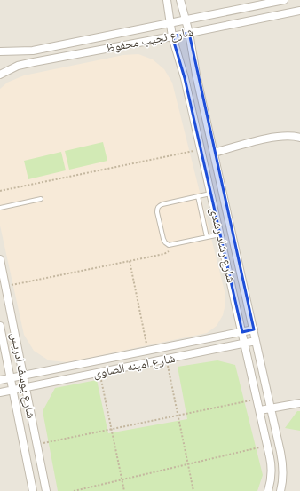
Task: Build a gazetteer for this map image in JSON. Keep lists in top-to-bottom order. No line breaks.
{"streets":{"street":["شارع نجيب محفوظ","شارع رشاد رشدى","شارع امينه الصاوى","شارع يوسف ادريس"]},"crossings":[["شارع نجيب محفوظ","شارع رشاد رشدى"],["شارع رشاد رشدى","شارع امينه الصاوى"],["شارع امينه الصاوى","شارع يوسف ادريس"]]}
